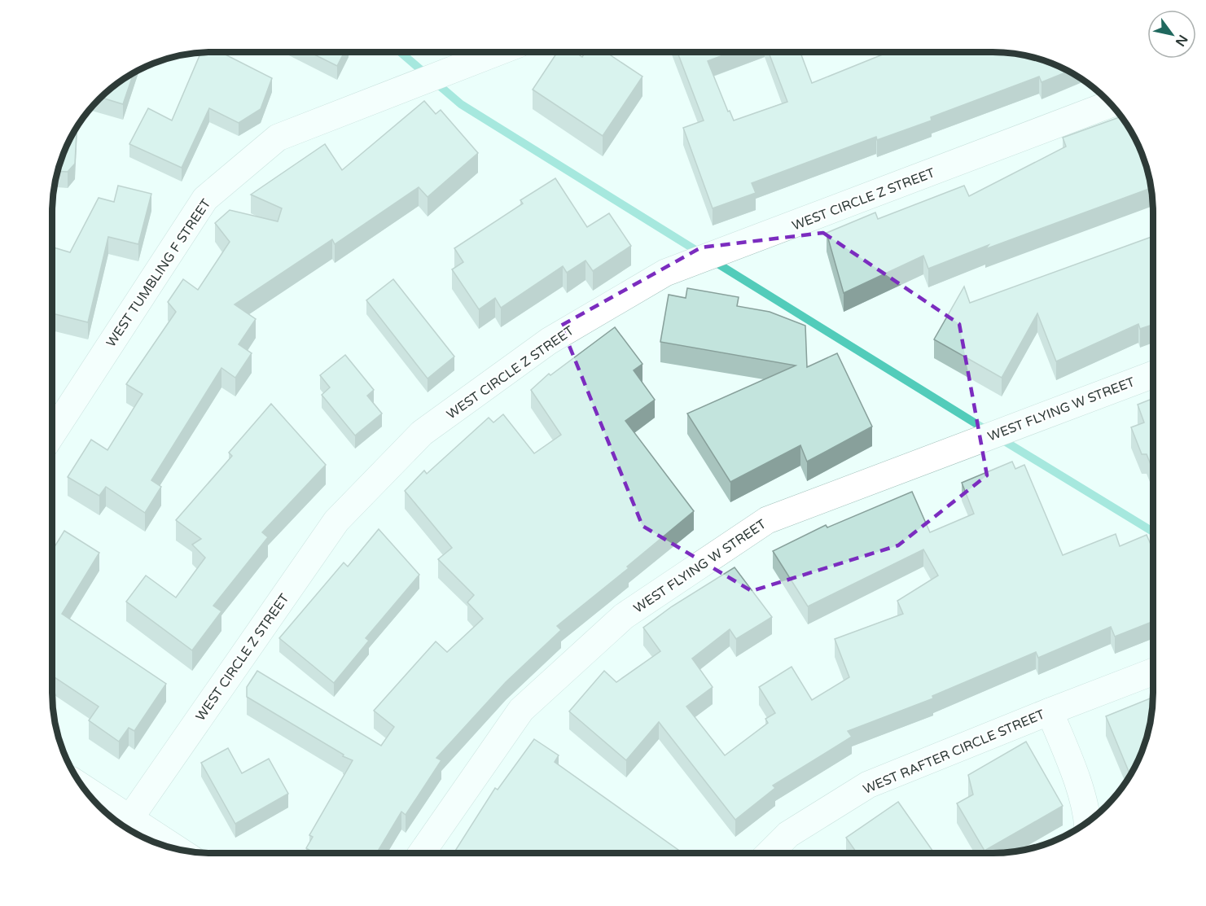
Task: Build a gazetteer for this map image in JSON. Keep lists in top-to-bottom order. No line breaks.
{"streets":{"street":["WEST CIRCLE Z STREET","WEST TUMBLING F STREET","WEST FLYING W STREET","WEST RAFTER CIRCLE STREET"]},"north":"bottom right"}
